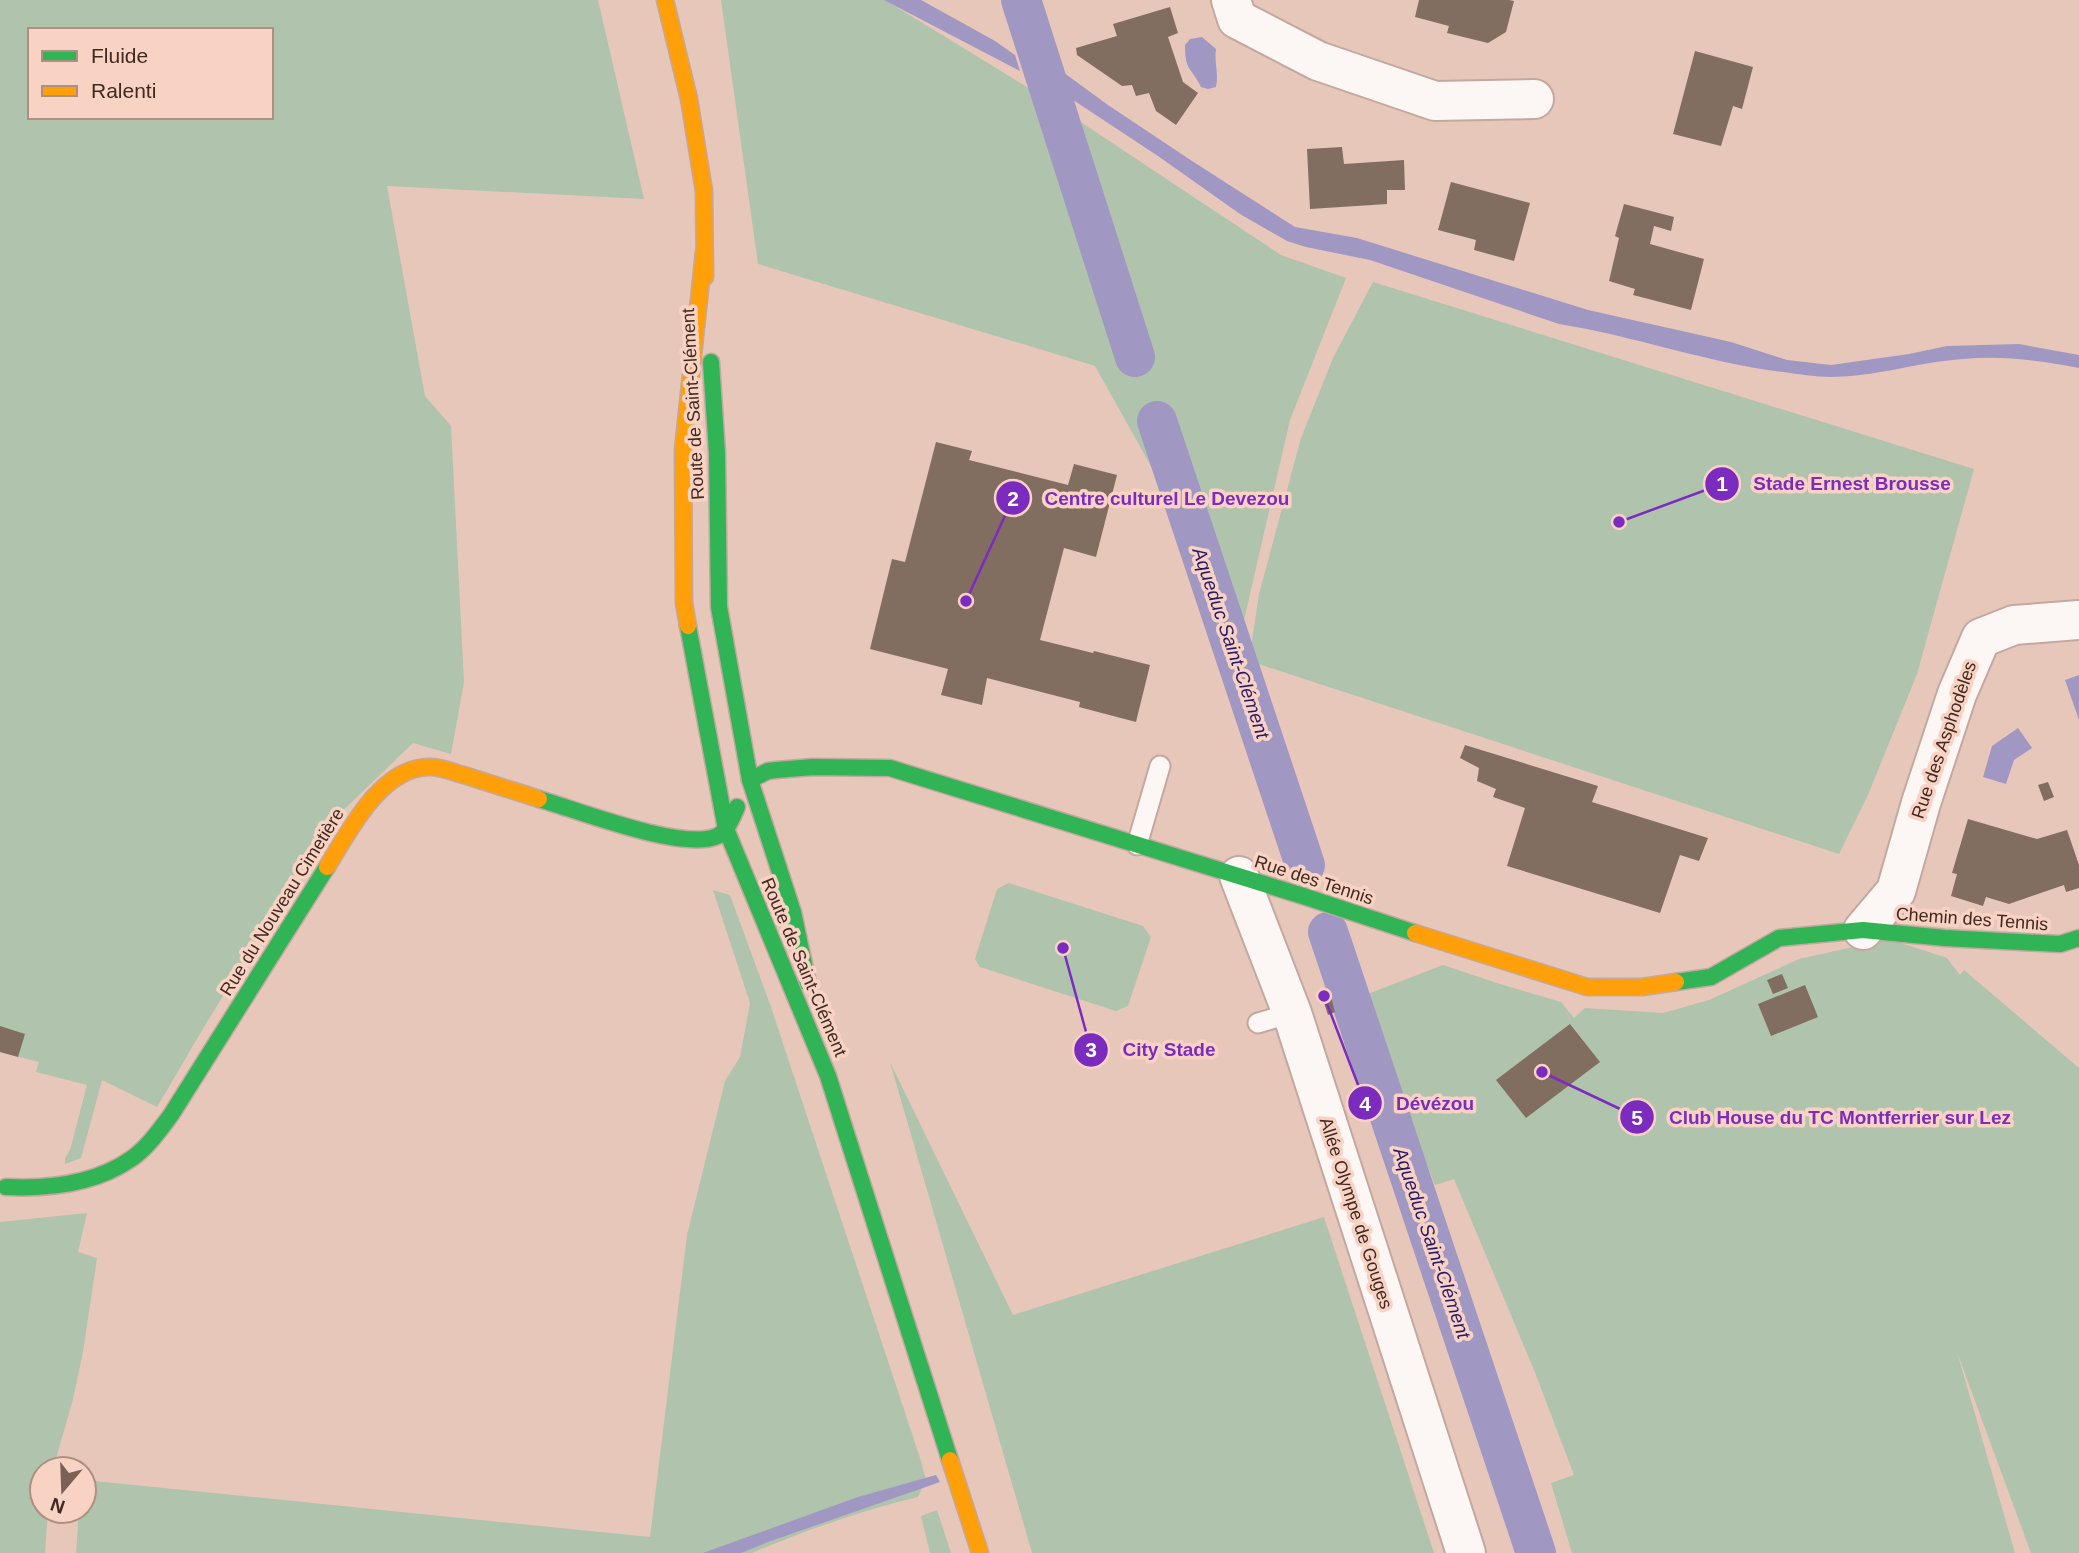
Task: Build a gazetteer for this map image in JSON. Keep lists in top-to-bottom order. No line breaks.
{"streets":{"street":["Route de Saint-Clément","Rue des Asphodèles","Rue des Tennis","Rue du Nouveau Cimetière","Chemin des Tennis","Allée Olympe de Gouges"]},"crossings":[["Route de Saint-Clément","Rue des Tennis"],["Route de Saint-Clément","Rue du Nouveau Cimetière"],["Rue des Asphodèles","Rue des Tennis"],["Rue des Asphodèles","Chemin des Tennis"],["Rue des Tennis","Chemin des Tennis"],["Rue des Tennis","Allée Olympe de Gouges"]],"water":["Aqueduc Saint-Clément"],"places":["Stade Ernest Brousse","Centre culturel Le Devezou","City Stade","Dévézou","Club House du TC Montferrier sur Lez"],"legend":["Fluide","Ralenti"],"north":"bottom"}
